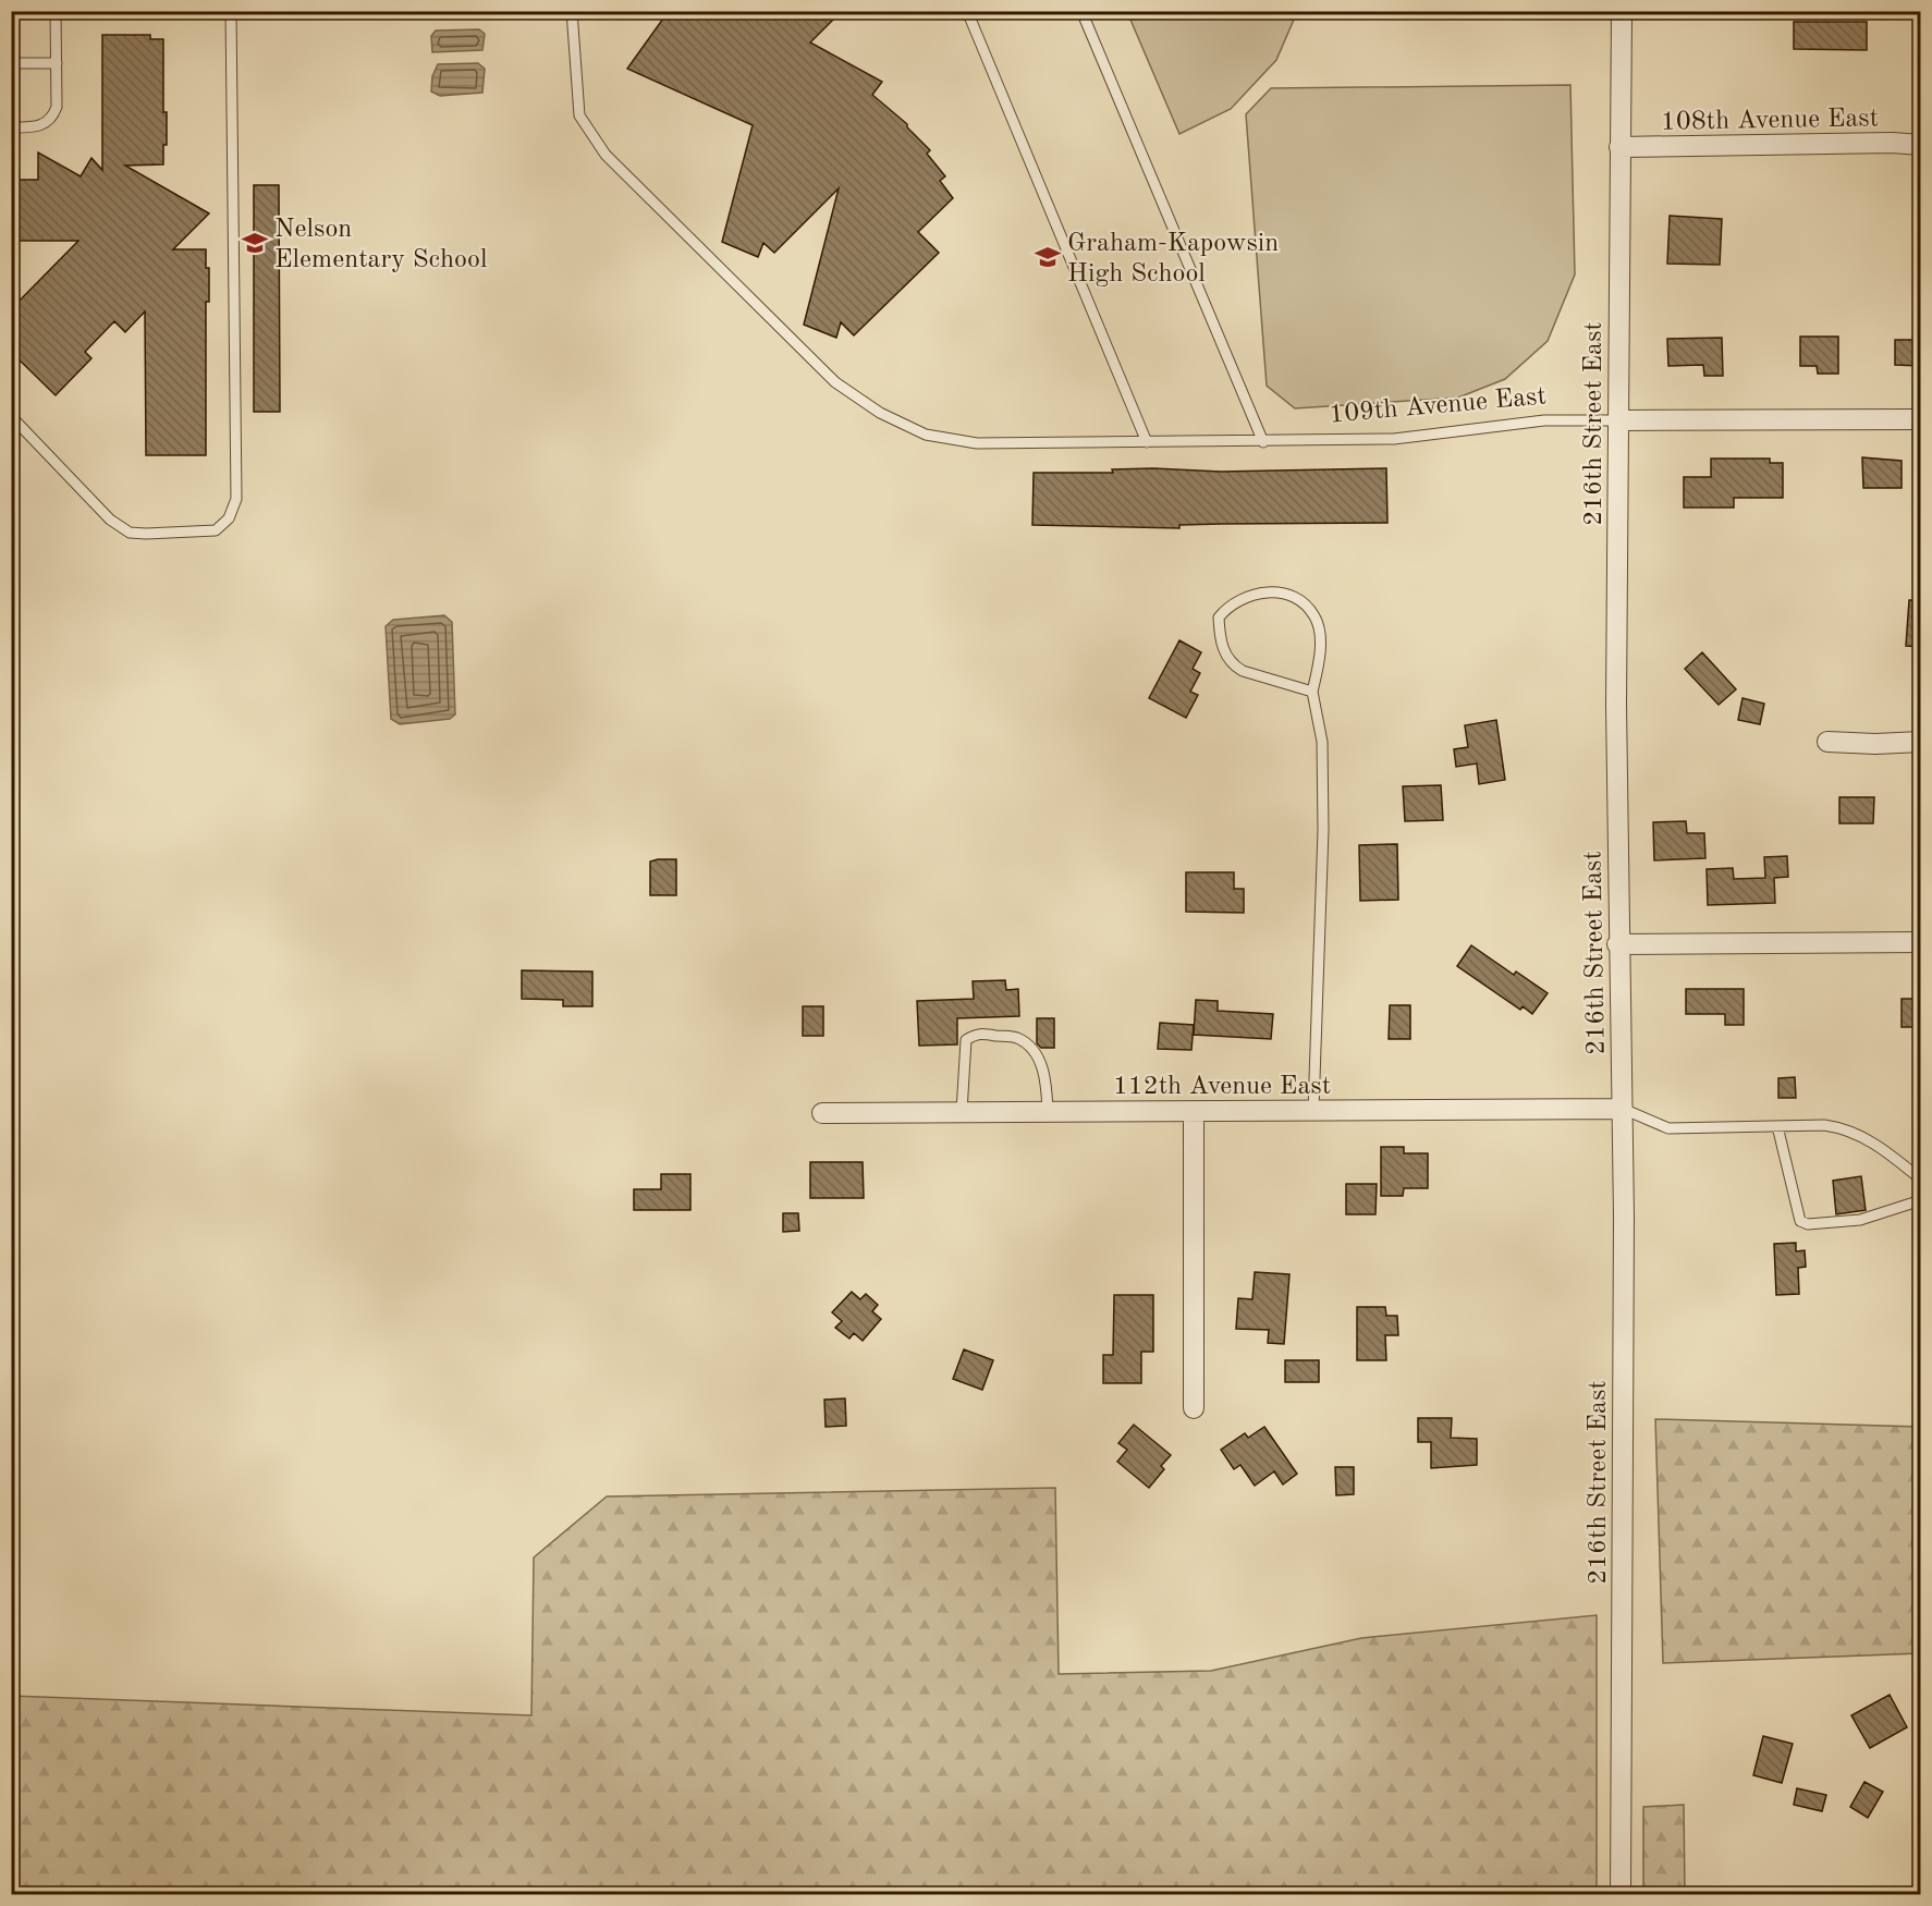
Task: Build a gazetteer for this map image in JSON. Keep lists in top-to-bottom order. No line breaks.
{"streets":{"street":["108th Avenue East","109th Avenue East","216th Street East","112th Avenue East"]},"crossings":[["108th Avenue East","216th Street East"],["109th Avenue East","216th Street East"],["216th Street East","112th Avenue East"]],"places":{"school or university":["Nelson Elementary School","Graham-Kapowsin High School"]}}
